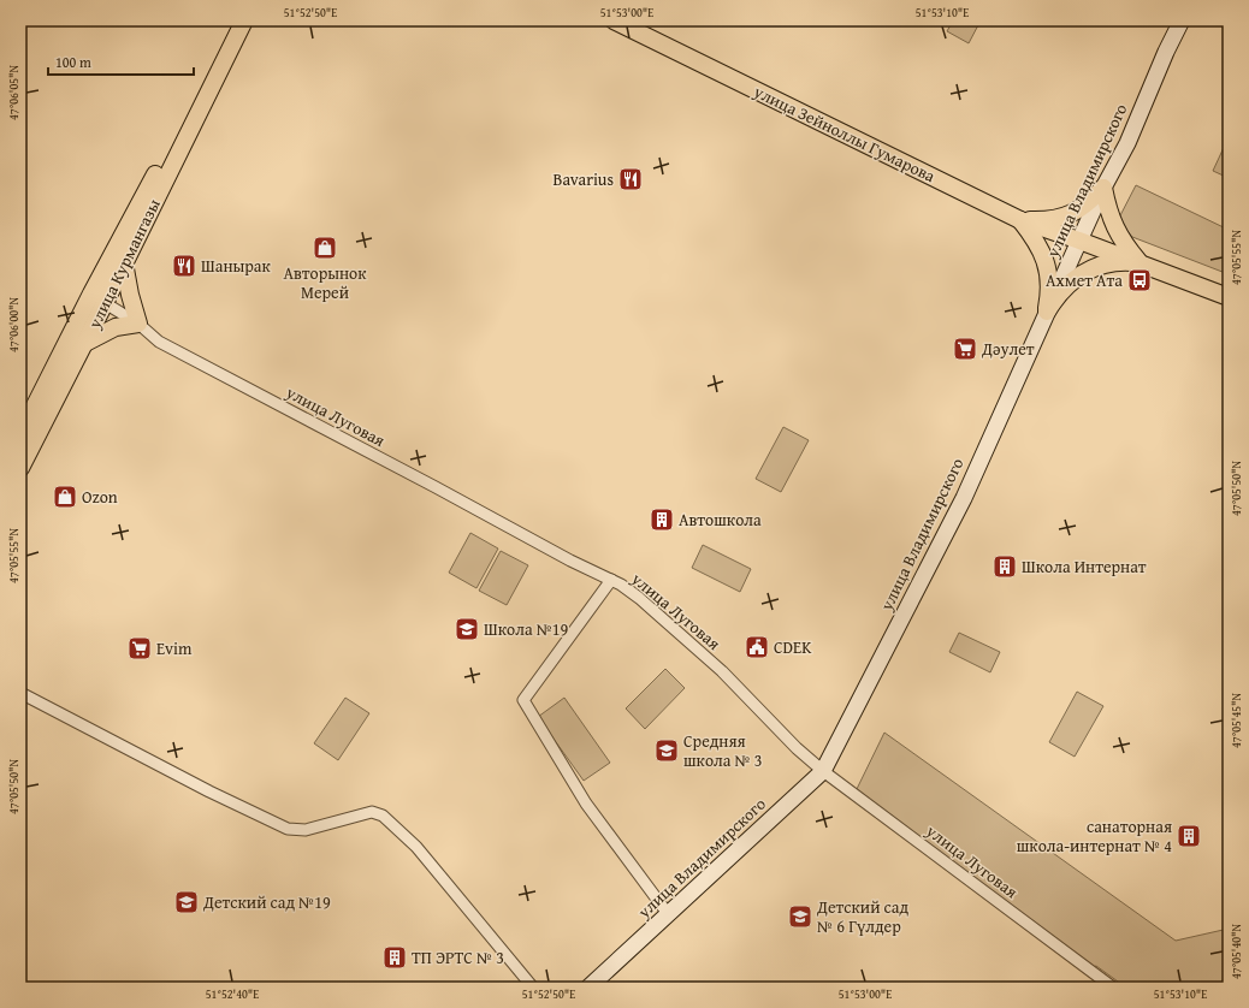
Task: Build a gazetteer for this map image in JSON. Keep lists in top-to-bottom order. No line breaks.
{"streets":{"main road":["улица Зейноллы Гумарова","улица Курмангазы"],"street":["улица Владимирского","улица Луговая"]},"crossings":[["улица Зейноллы Гумарова","улица Владимирского"],["улица Владимирского","улица Луговая"],["улица Курмангазы","улица Луговая"]],"places":{"restaurant":["Bavarius","Шанырак"],"shop":["Авторынок Мерей","Ozon"],"bus stop":["Ахмет Ата"],"supermarket":["Дәулет","Evim"],"building":["Автошкола","Школа Интернат","санаторная школа-интернат № 4","ТП ЭРТС № 3"],"school or university":["Школа №19","Средняя школа № 3","Детский сад №19","Детский сад № 6 Гүлдер"],"public building":["CDEK"]},"scale_bar":"100 m","coordinates":["51°52'50\"E","51°53'00\"E","51°53'10\"E","47°06'05\"N","47°05'55\"N","47°06'00\"N","47°05'50\"N","47°05'45\"N","47°05'40\"N","51°52'40\"E"]}
